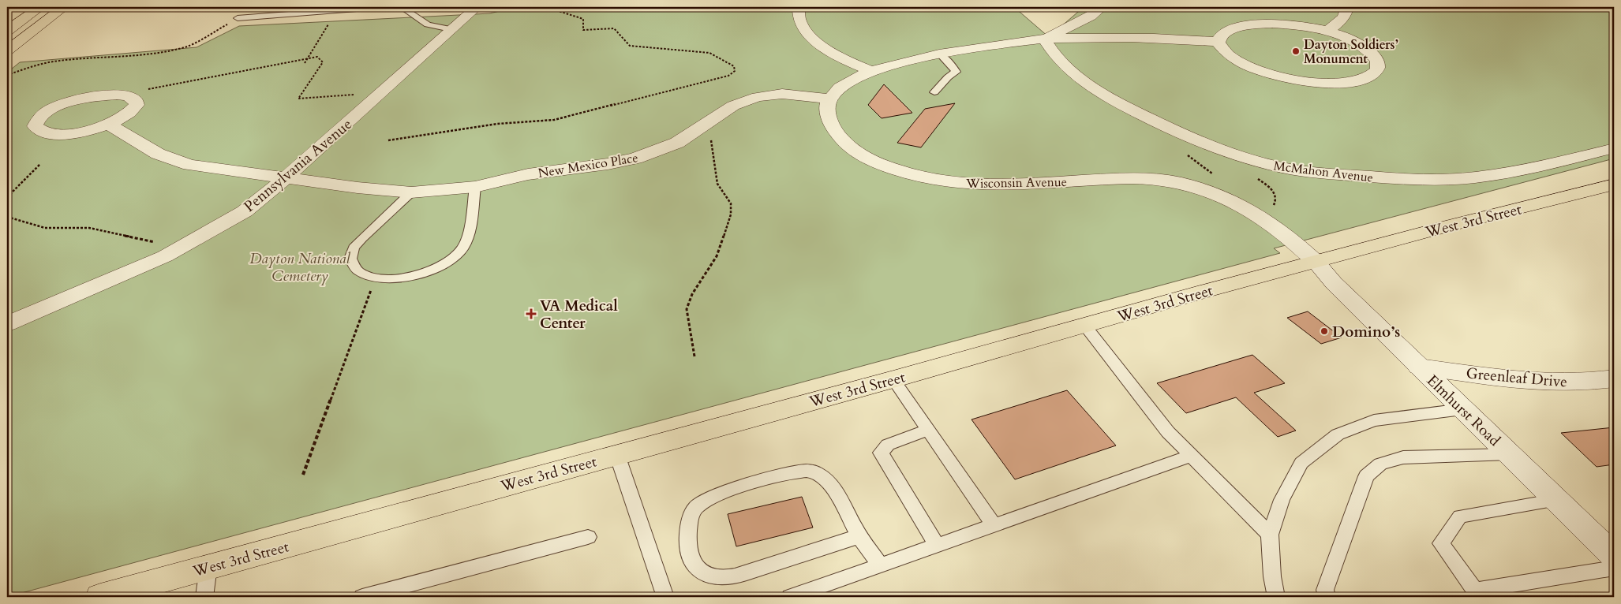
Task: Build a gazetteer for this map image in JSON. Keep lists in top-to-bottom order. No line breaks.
{"streets":{"main road":["West 3rd Street"],"street":["Pennsylvania Avenue","New Mexico Place","McMahon Avenue","Wisconsin Avenue","Greenleaf Drive","Elmhurst Road"]},"crossings":[["Pennsylvania Avenue","New Mexico Place"],["New Mexico Place","Wisconsin Avenue"],["Wisconsin Avenue","West 3rd Street"],["Wisconsin Avenue","Elmhurst Road"],["West 3rd Street","Elmhurst Road"],["Greenleaf Drive","Elmhurst Road"]],"parks":["Dayton National Cemetery"],"places":{"other":["Dayton Soldiers’ Monument","Domino’s"],"health":["VA Medical Center"]}}
